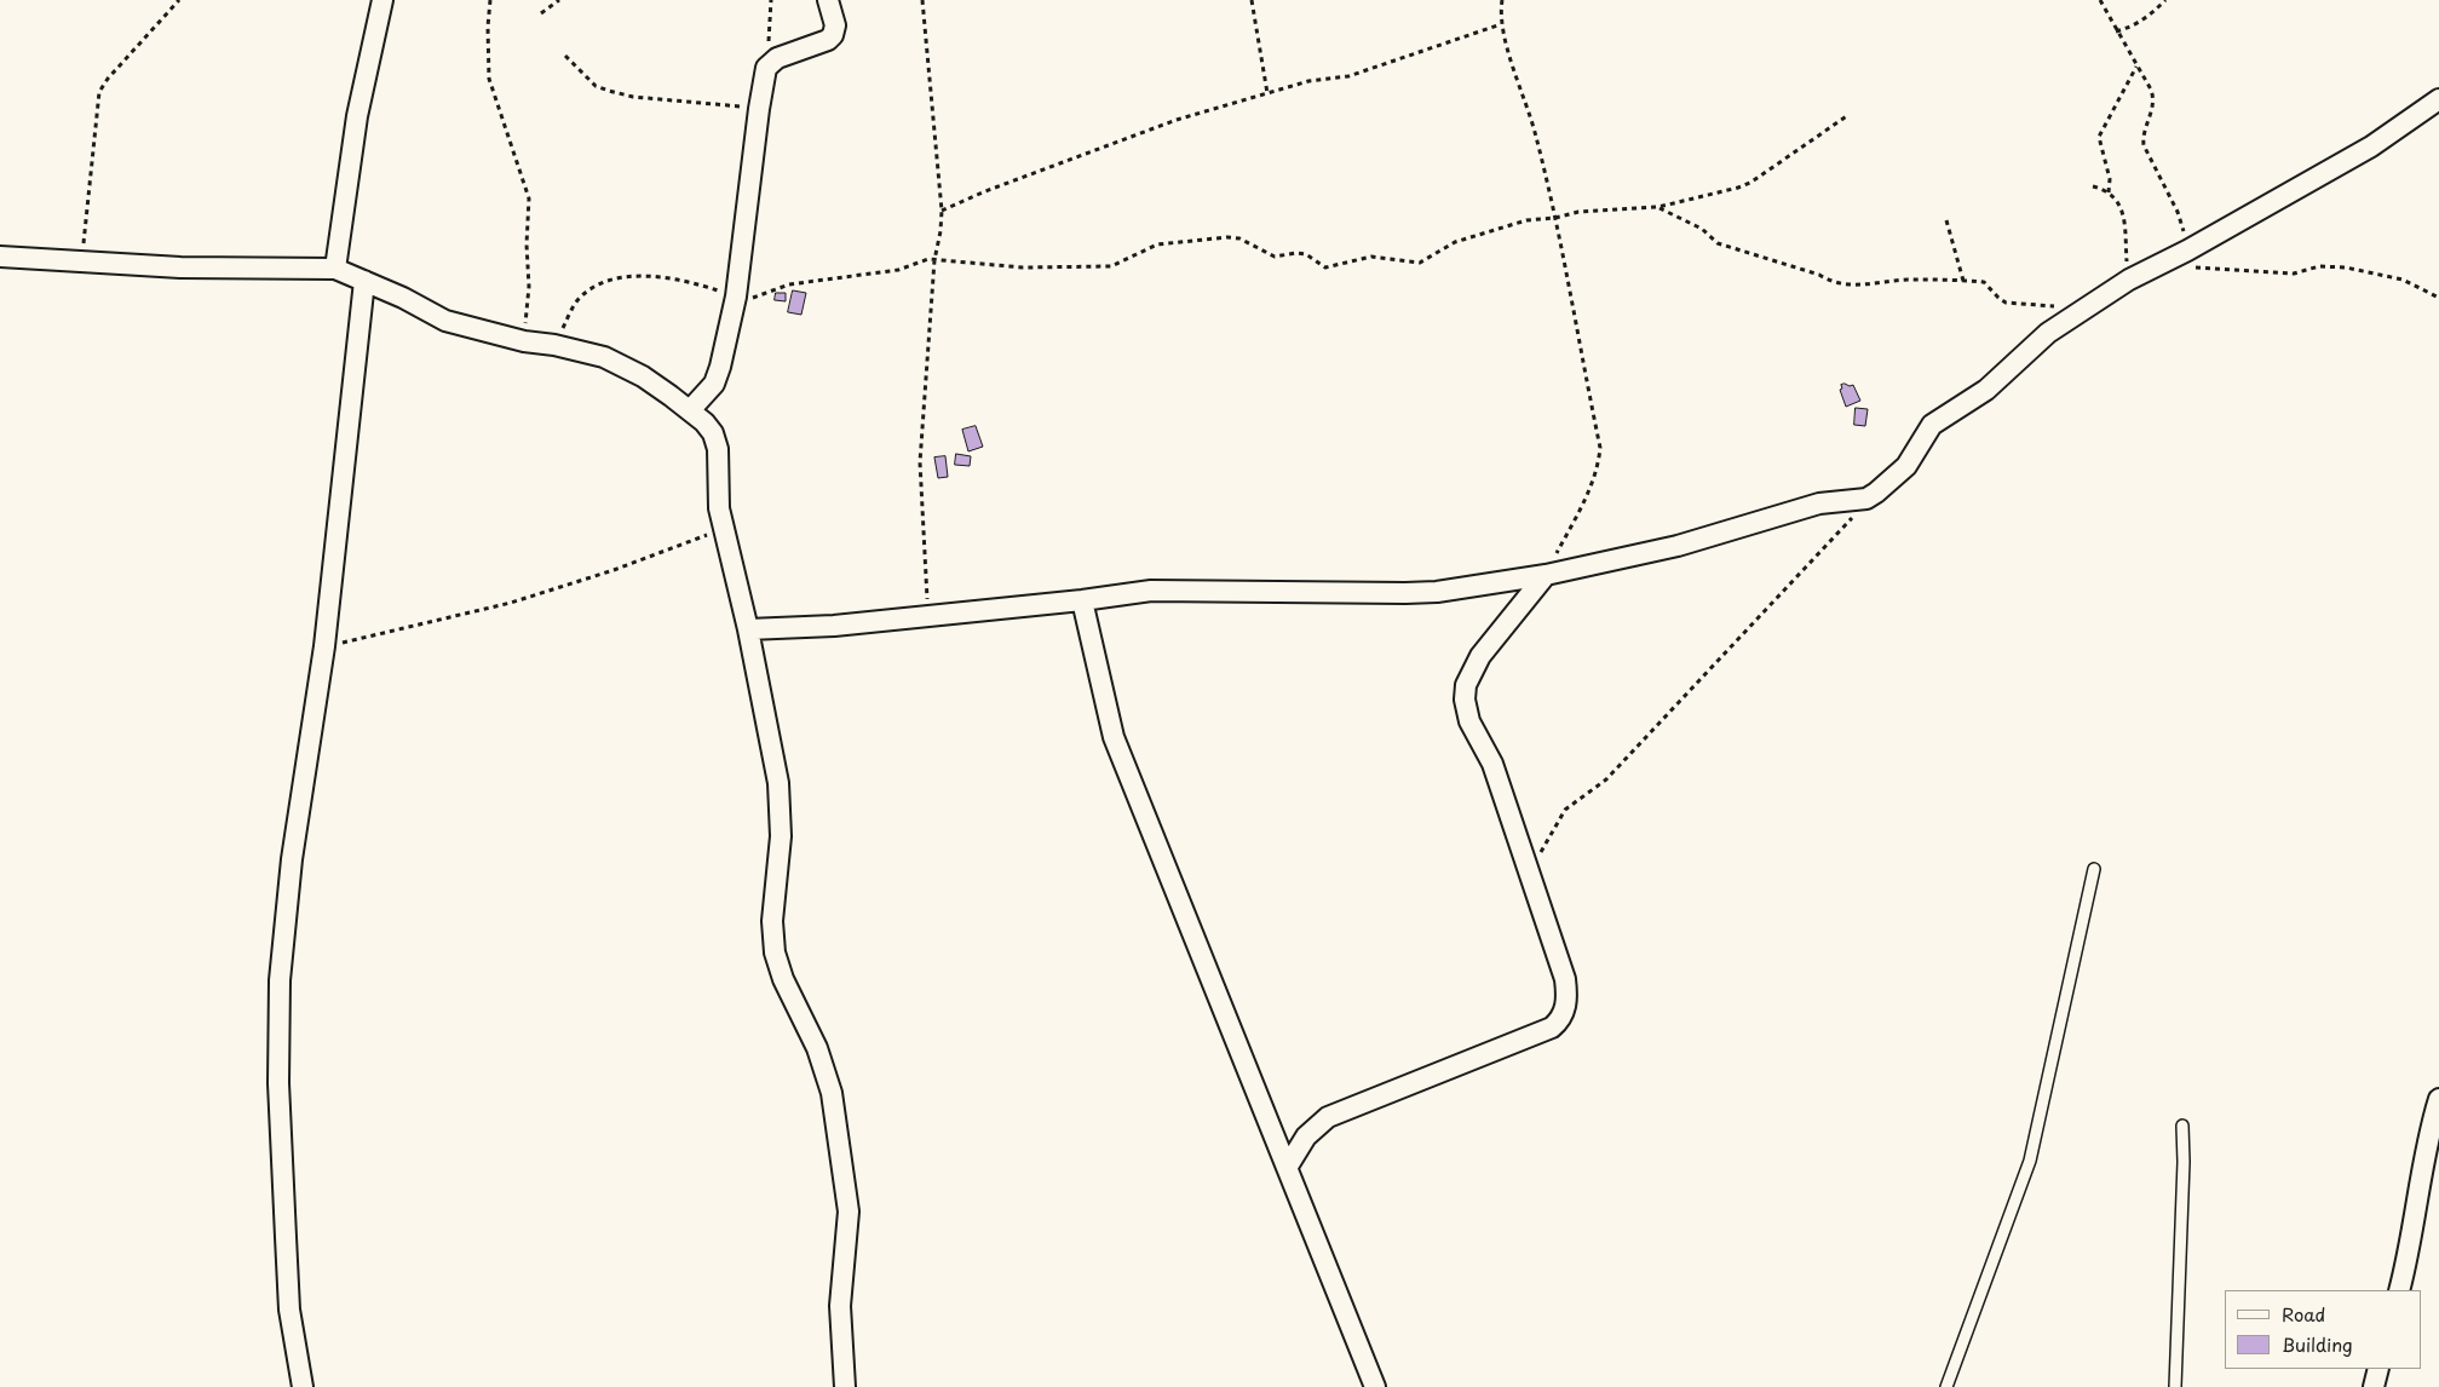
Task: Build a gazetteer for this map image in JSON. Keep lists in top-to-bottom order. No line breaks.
{"legend":["Road","Building"]}
